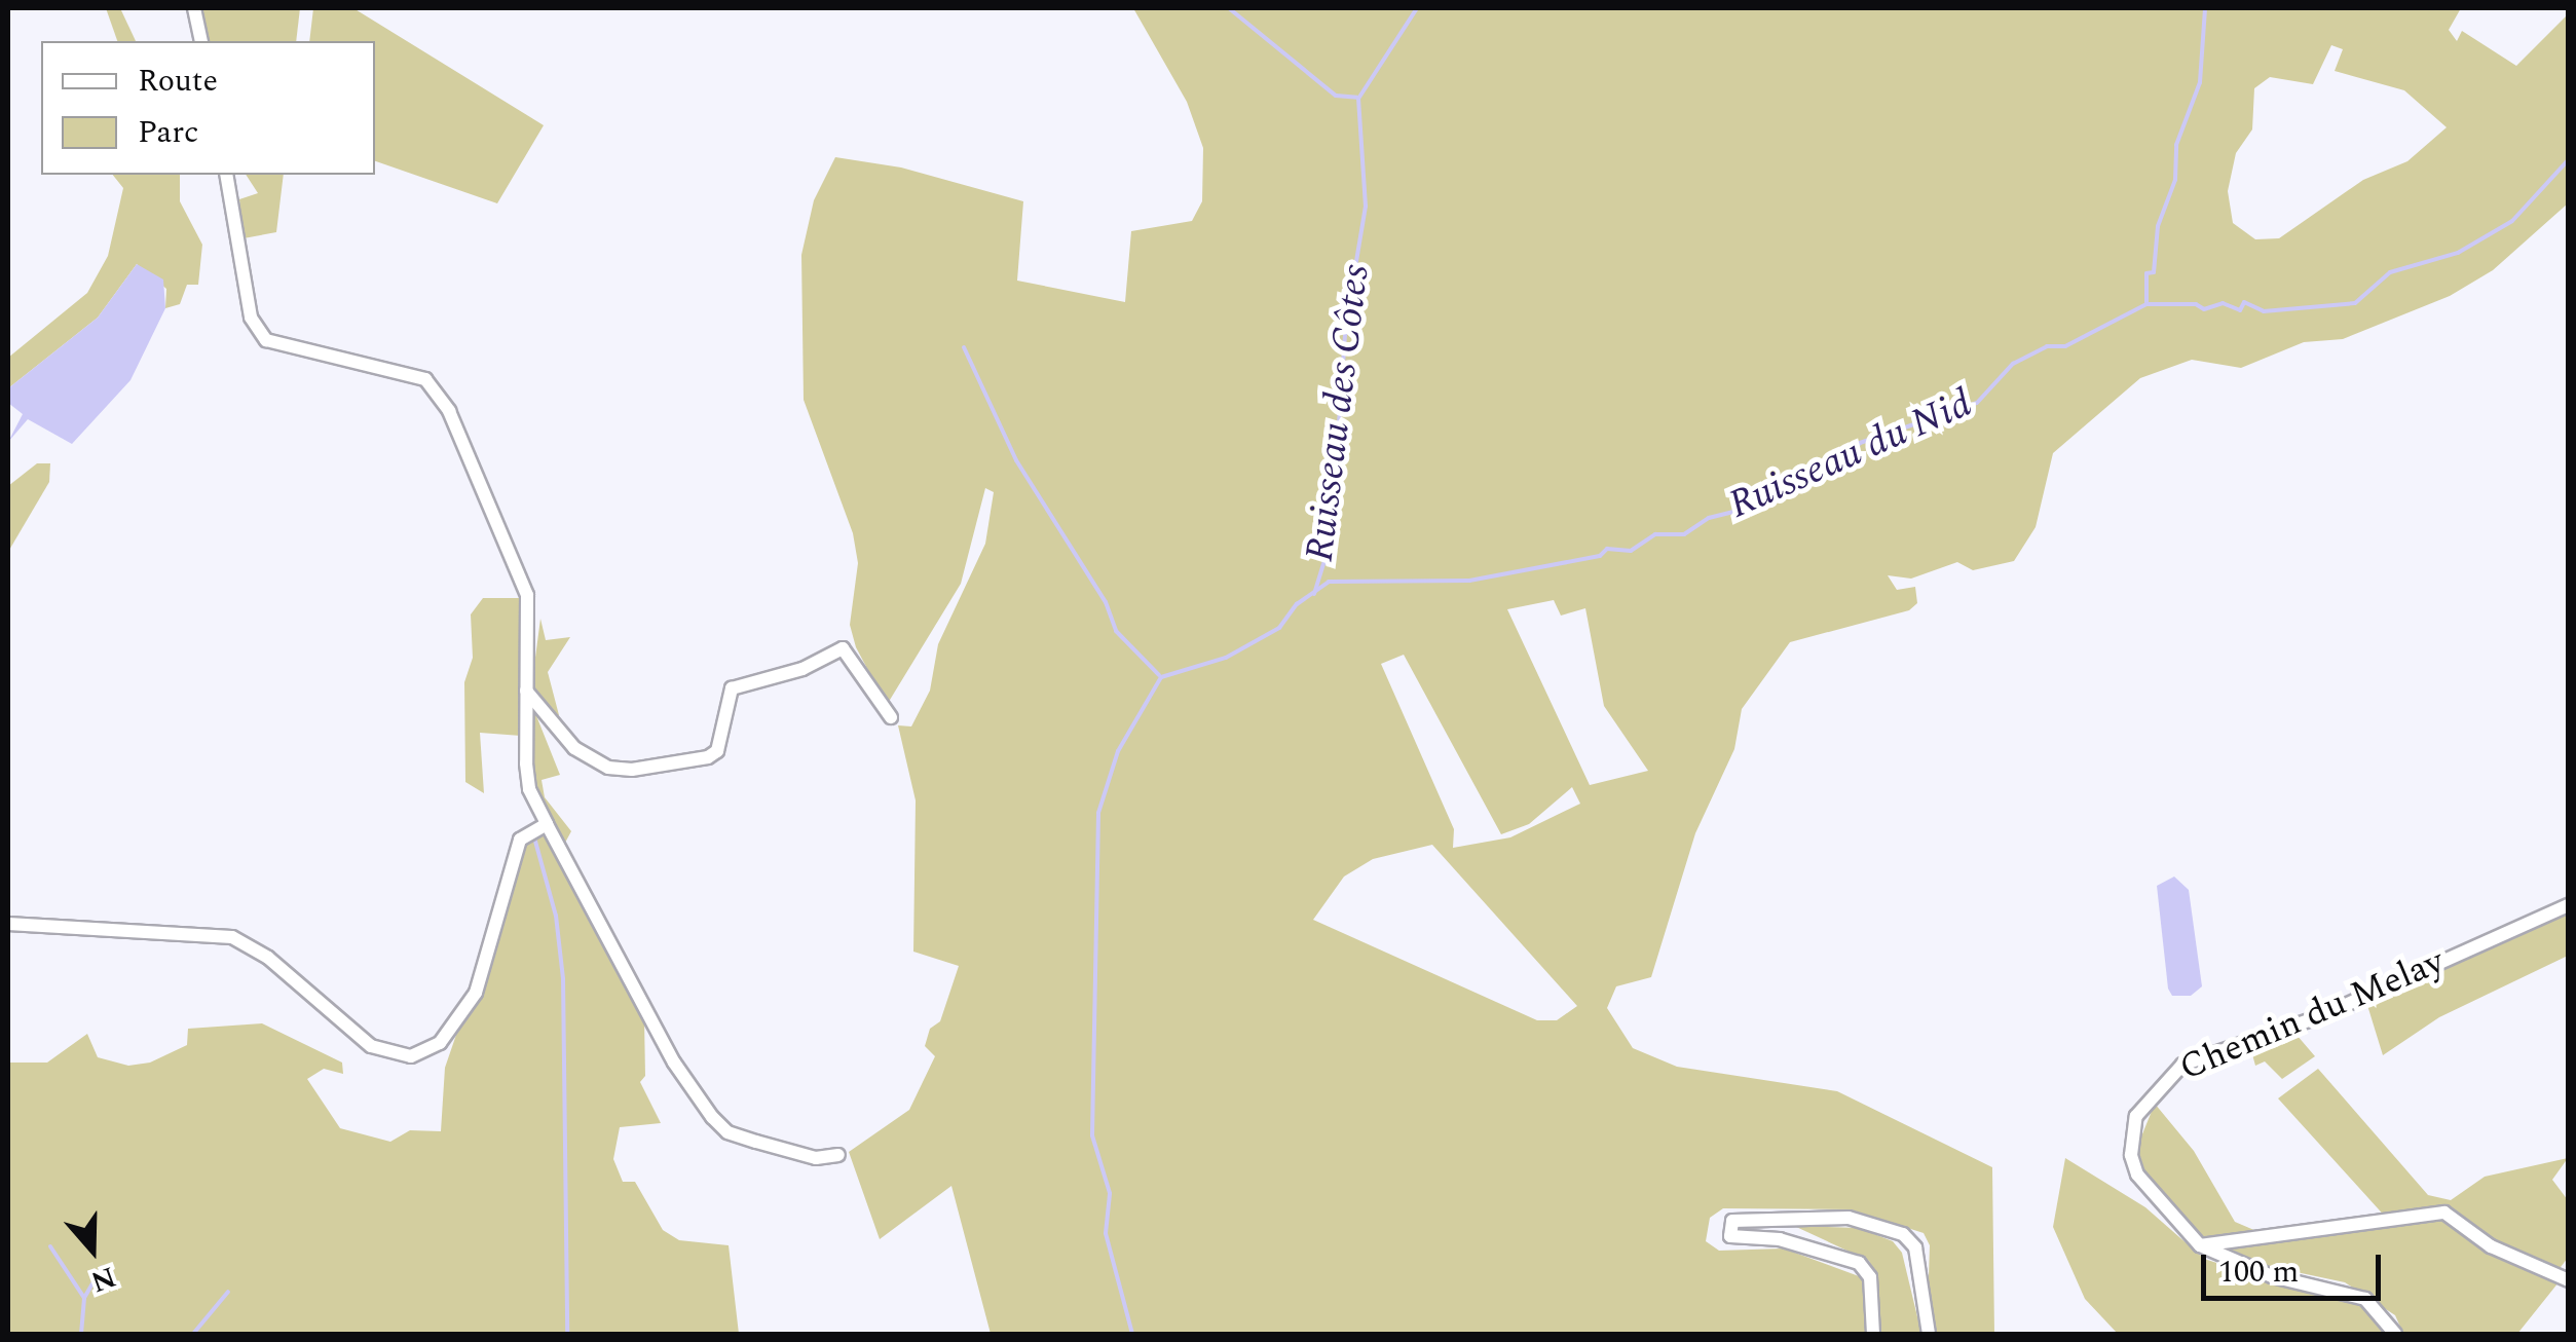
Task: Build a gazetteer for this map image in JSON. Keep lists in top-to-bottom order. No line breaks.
{"streets":{"street":["Chemin du Melay"]},"water":["Ruisseau des Côtes","Ruisseau du Nid"],"legend":["Route","Parc"],"scale_bar":"100 m","north":"bottom"}
